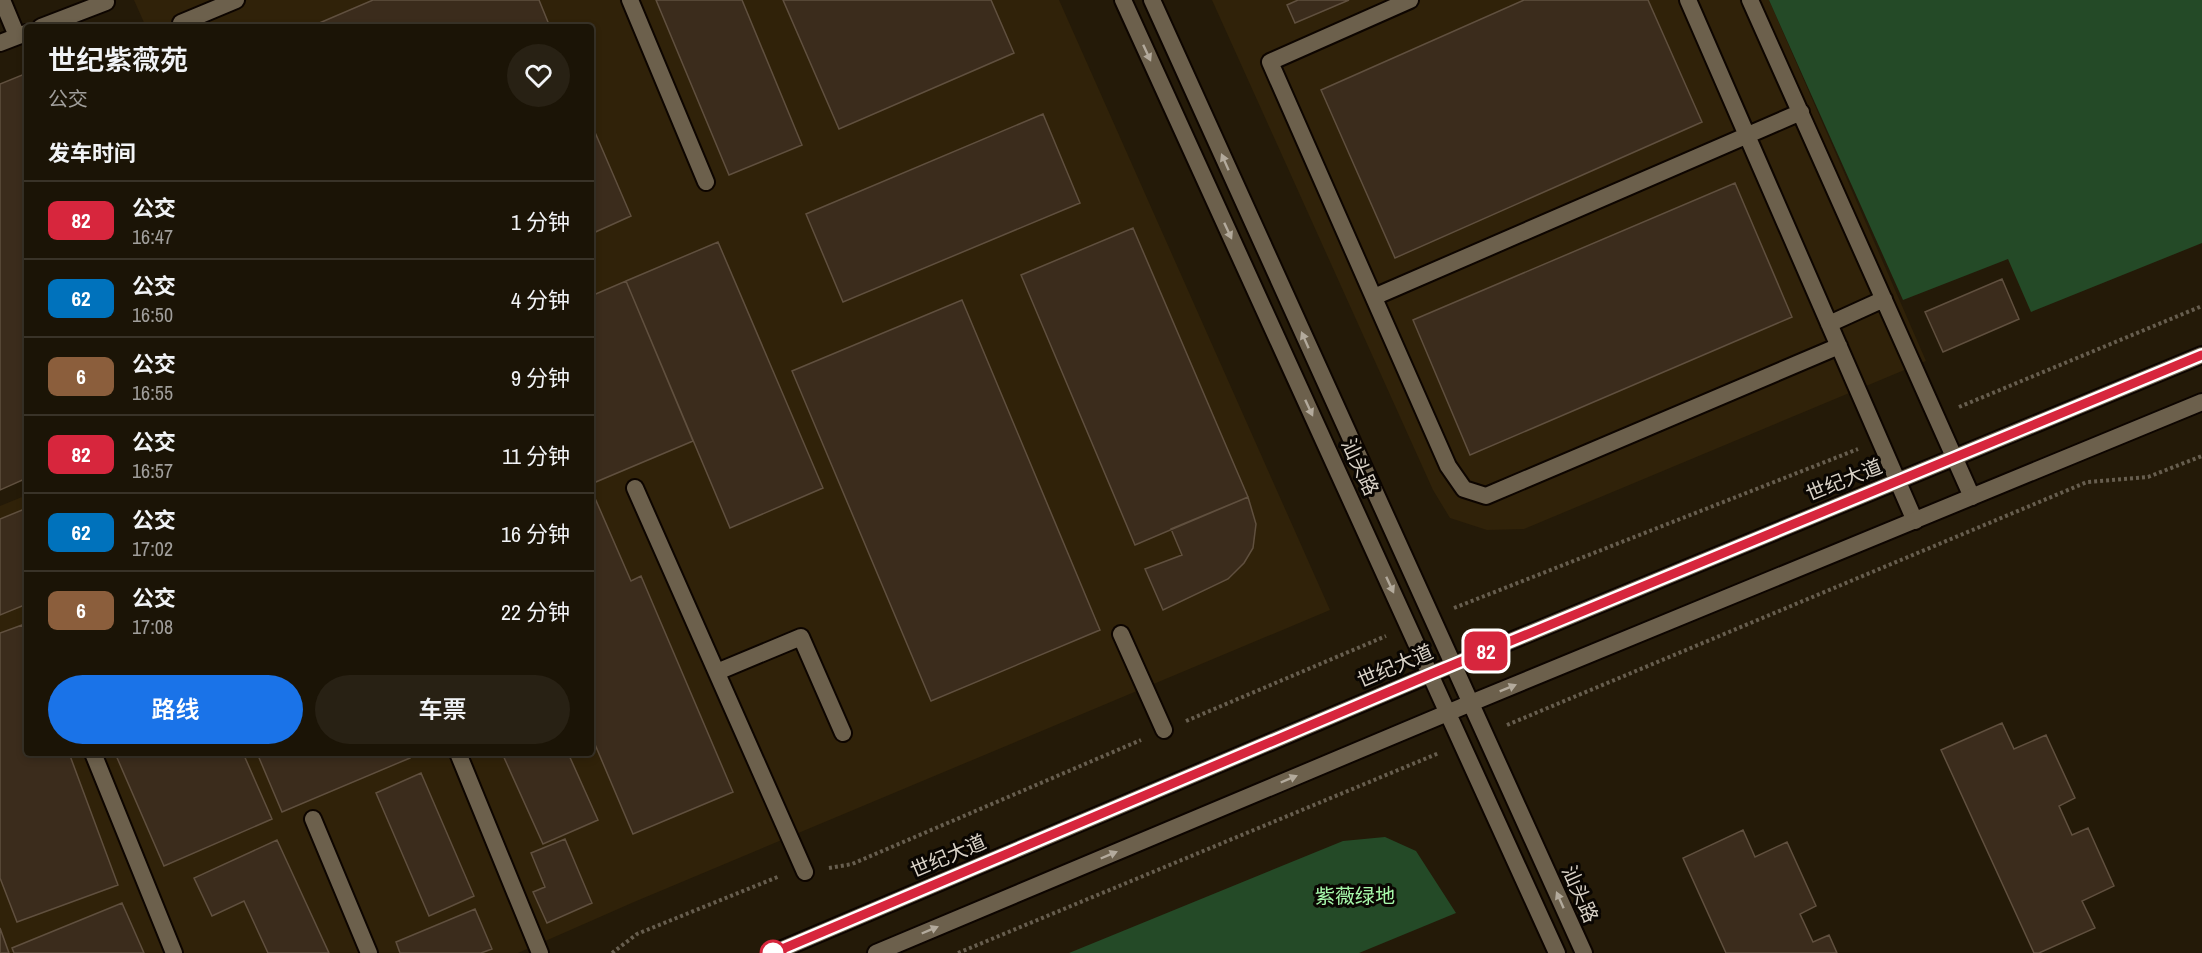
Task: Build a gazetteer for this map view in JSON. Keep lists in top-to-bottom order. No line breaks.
{"streets":{"street":["汕头路","世纪大道"]},"crossings":[["汕头路","世纪大道"]],"parks":["紫薇绿地"],"lines":["bus line 82"],"page":{"on_map":"82","heading":[["世纪紫薇苑","公交"],"发车时间"],"list":[{"mark":"82","name":"公交","note":"16:47","value":"1 分钟"},{"mark":"62","name":"公交","note":"16:50","value":"4 分钟"},{"mark":"6","name":"公交","note":"16:55","value":"9 分钟"},{"mark":"82","name":"公交","note":"16:57","value":"11 分钟"},{"mark":"62","name":"公交","note":"17:02","value":"16 分钟"},{"mark":"6","name":"公交","note":"17:08","value":"22 分钟"}],"buttons":["路线","车票"]}}
